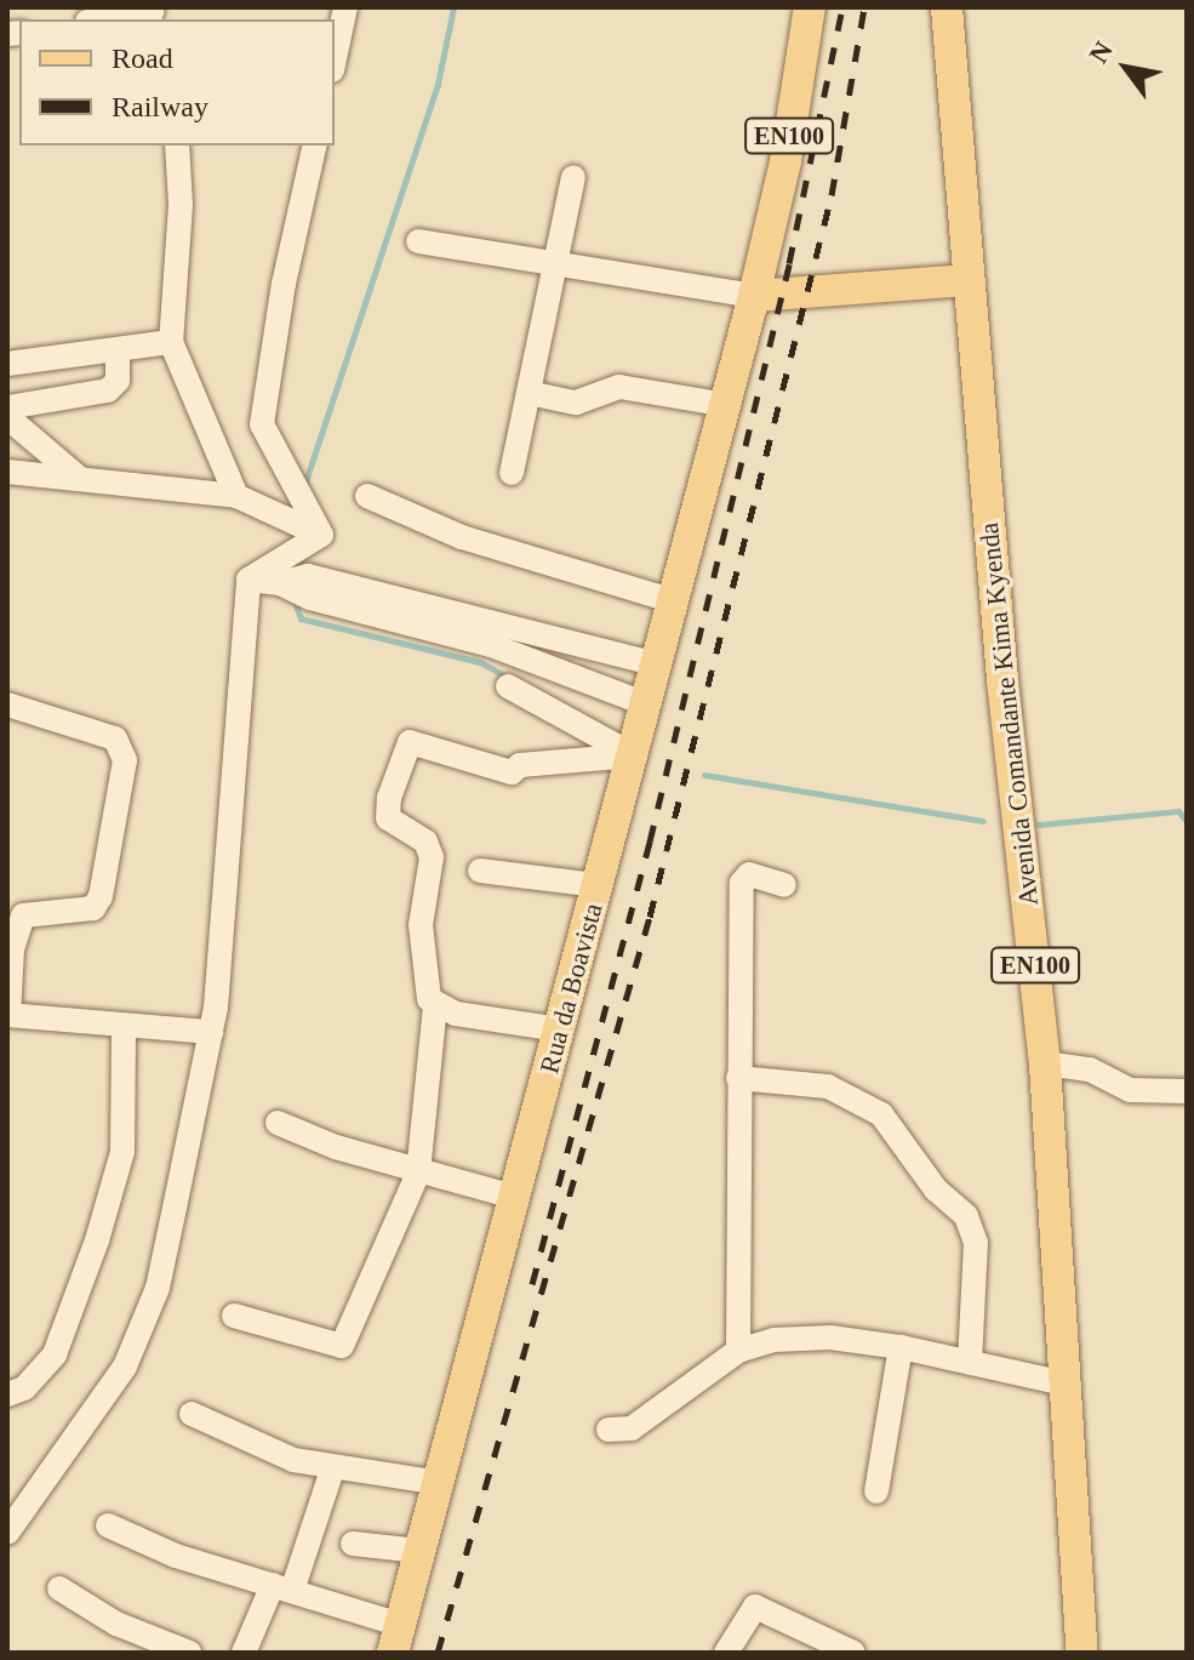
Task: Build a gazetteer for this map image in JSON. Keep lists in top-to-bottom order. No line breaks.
{"streets":{"main road":["EN100","Avenida Comandante Kima Kyenda","Rua da Boavista"]},"legend":["Road","Railway"],"north":"top left"}
